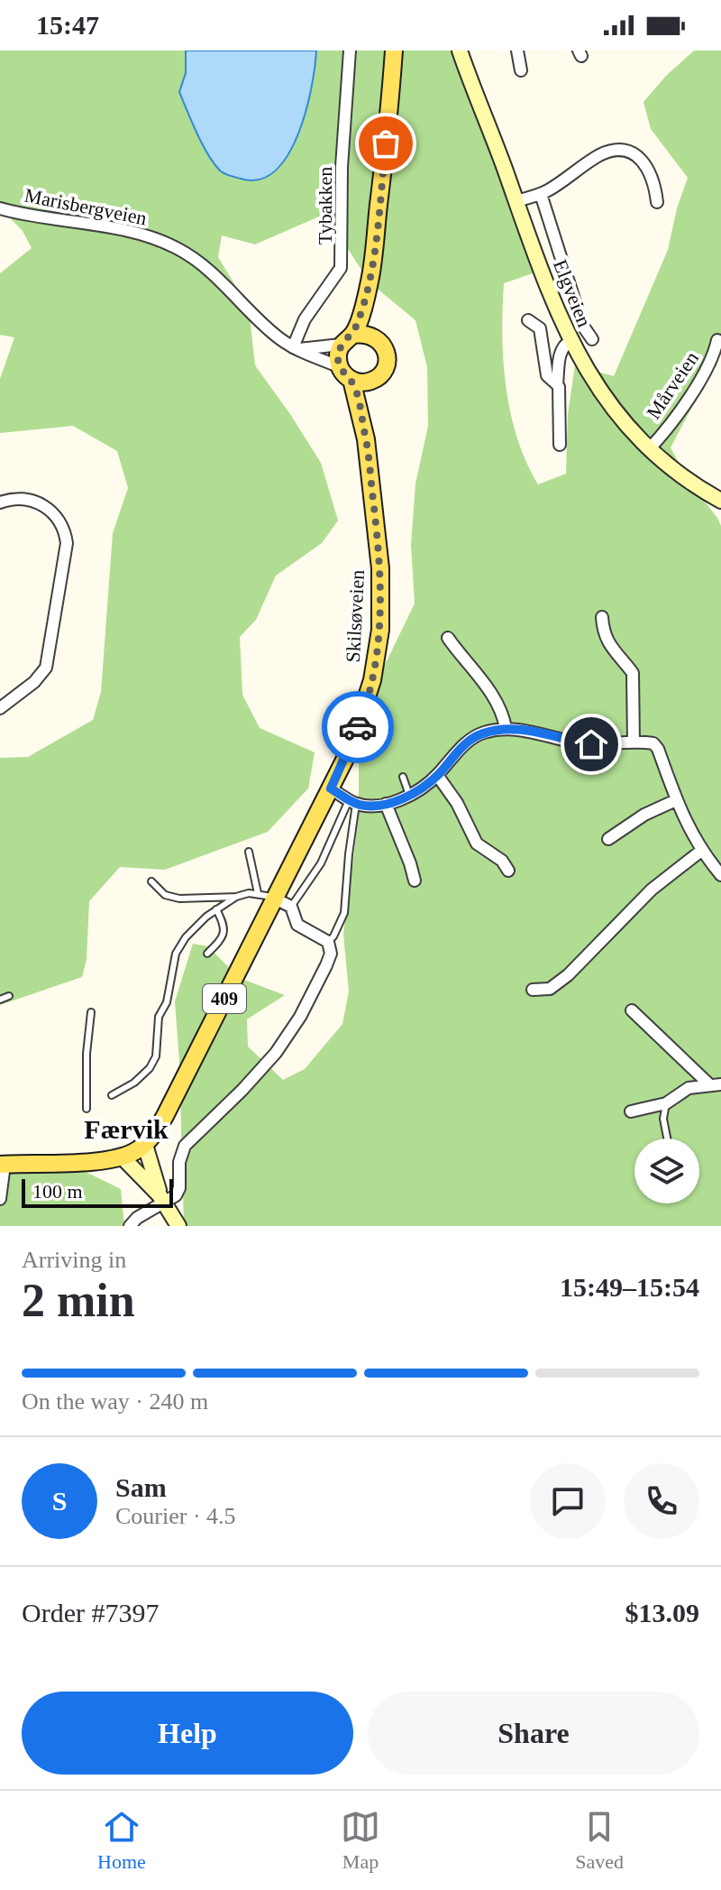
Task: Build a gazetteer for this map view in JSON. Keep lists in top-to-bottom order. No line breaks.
{"streets":{"main road":["Elgveien","Skilsøveien","409"],"street":["Tybakken","Marisbergveien","Mårveien"]},"crossings":[["Tybakken","Marisbergveien"],["Marisbergveien","Skilsøveien"],["Elgveien","Mårveien"]],"districts":["Færvik"],"scale_bar":"100 m","page":{"status":"15:47","scale":"100 m","heading":["2 min","Arriving in","15:49–15:54"],"panel":["Sam","Courier · 4.5","Order #7397","$13.09"],"bar":"On the way · 240 m","round":"S","buttons":["Help","Share"],"tabs":["Home","Map","Saved"]}}
